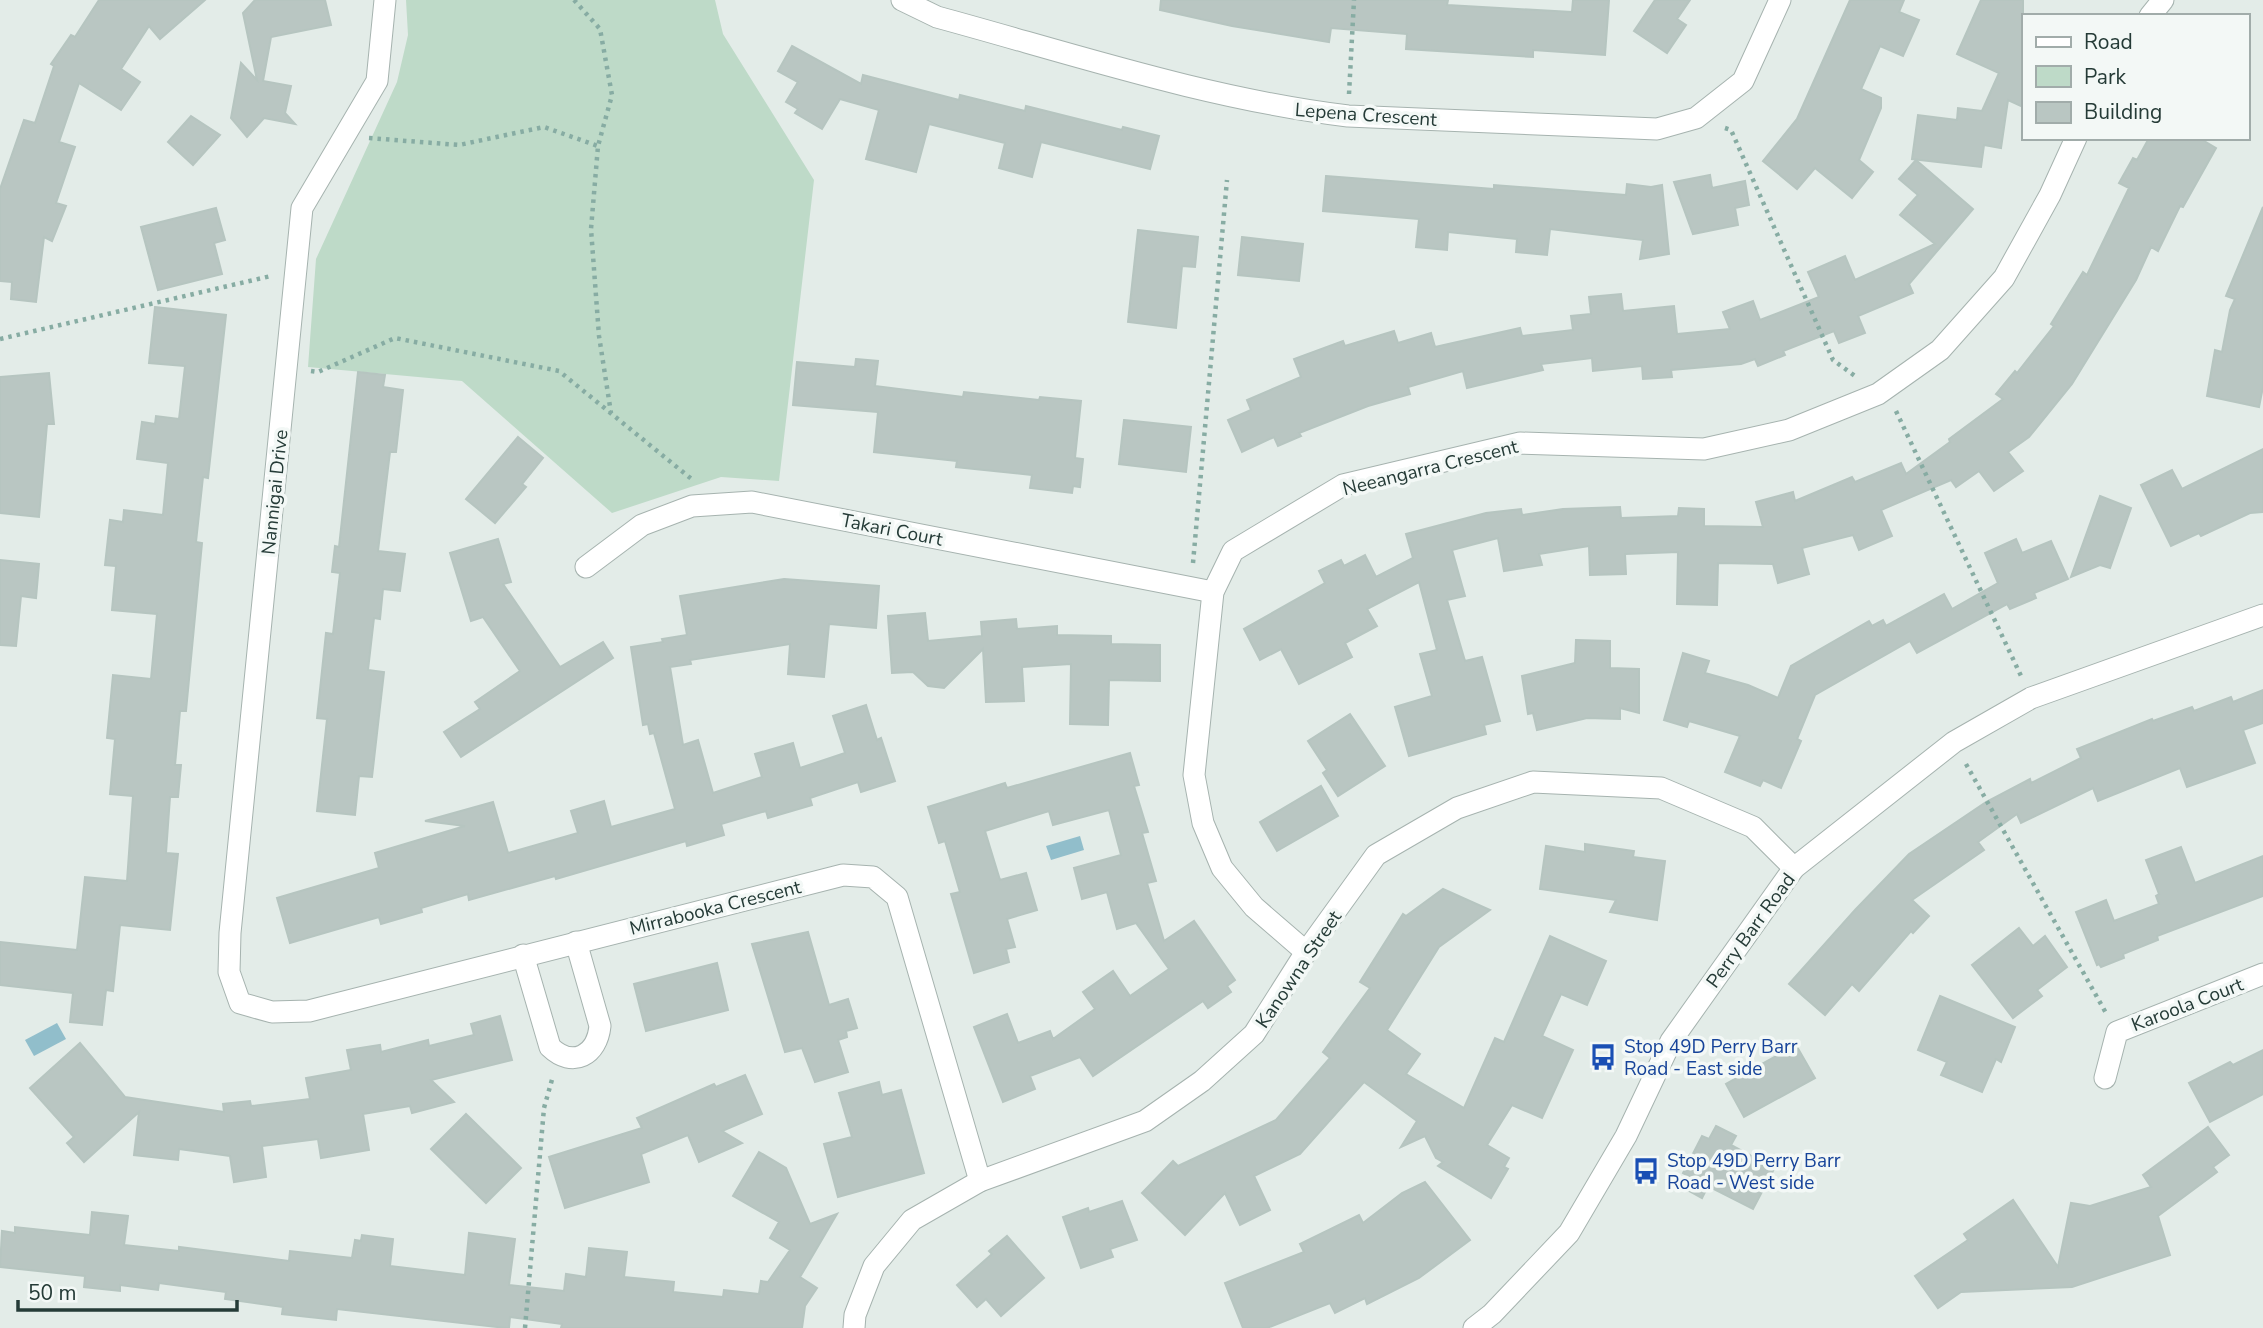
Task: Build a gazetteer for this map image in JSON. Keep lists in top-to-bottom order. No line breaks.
{"streets":{"street":["Lepena Crescent","Neeangarra Crescent","Nannigai Drive","Takari Court","Mirrabooka Crescent","Perry Barr Road","Kanowna Street","Karoola Court"]},"crossings":[["Neeangarra Crescent","Takari Court"],["Neeangarra Crescent","Kanowna Street"],["Nannigai Drive","Mirrabooka Crescent"],["Mirrabooka Crescent","Kanowna Street"],["Perry Barr Road","Kanowna Street"]],"places":{"bus stop":["Stop 49D Perry Barr Road - East side","Stop 49D Perry Barr Road - West side"]},"legend":["Road","Park","Building"],"scale_bar":"50 m"}
